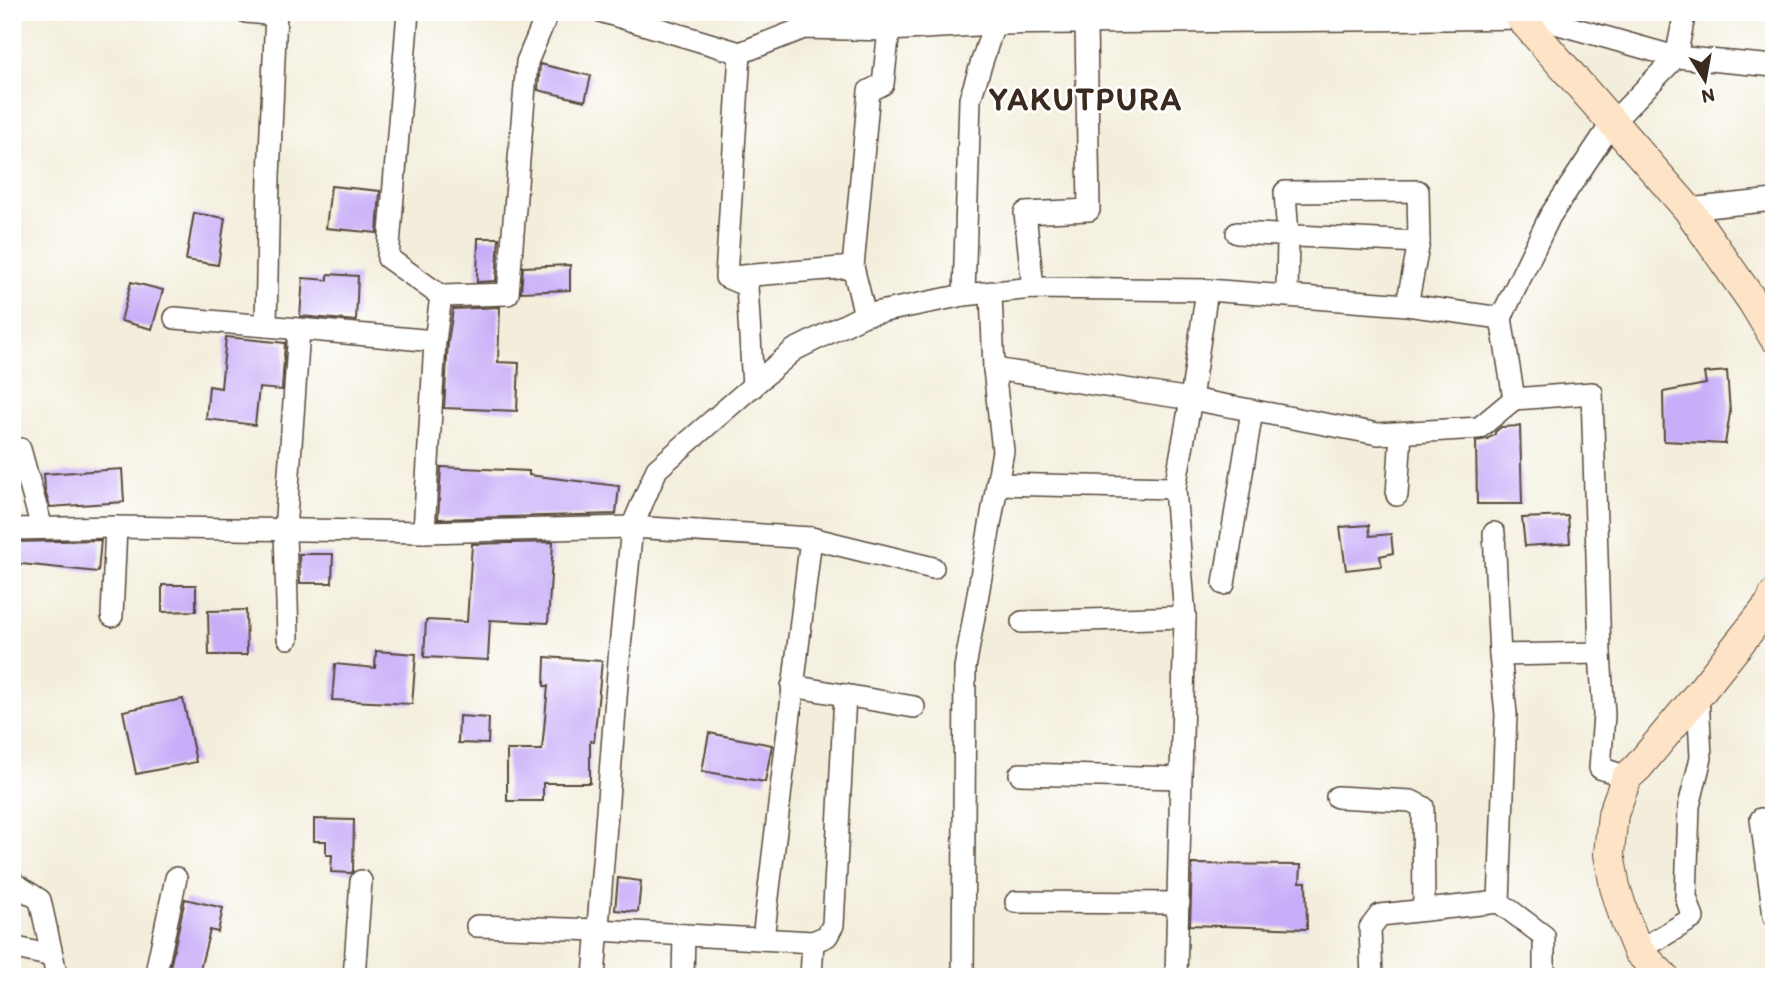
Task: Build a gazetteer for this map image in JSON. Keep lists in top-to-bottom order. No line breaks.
{"districts":["YAKUTPURA"],"north":"bottom"}
